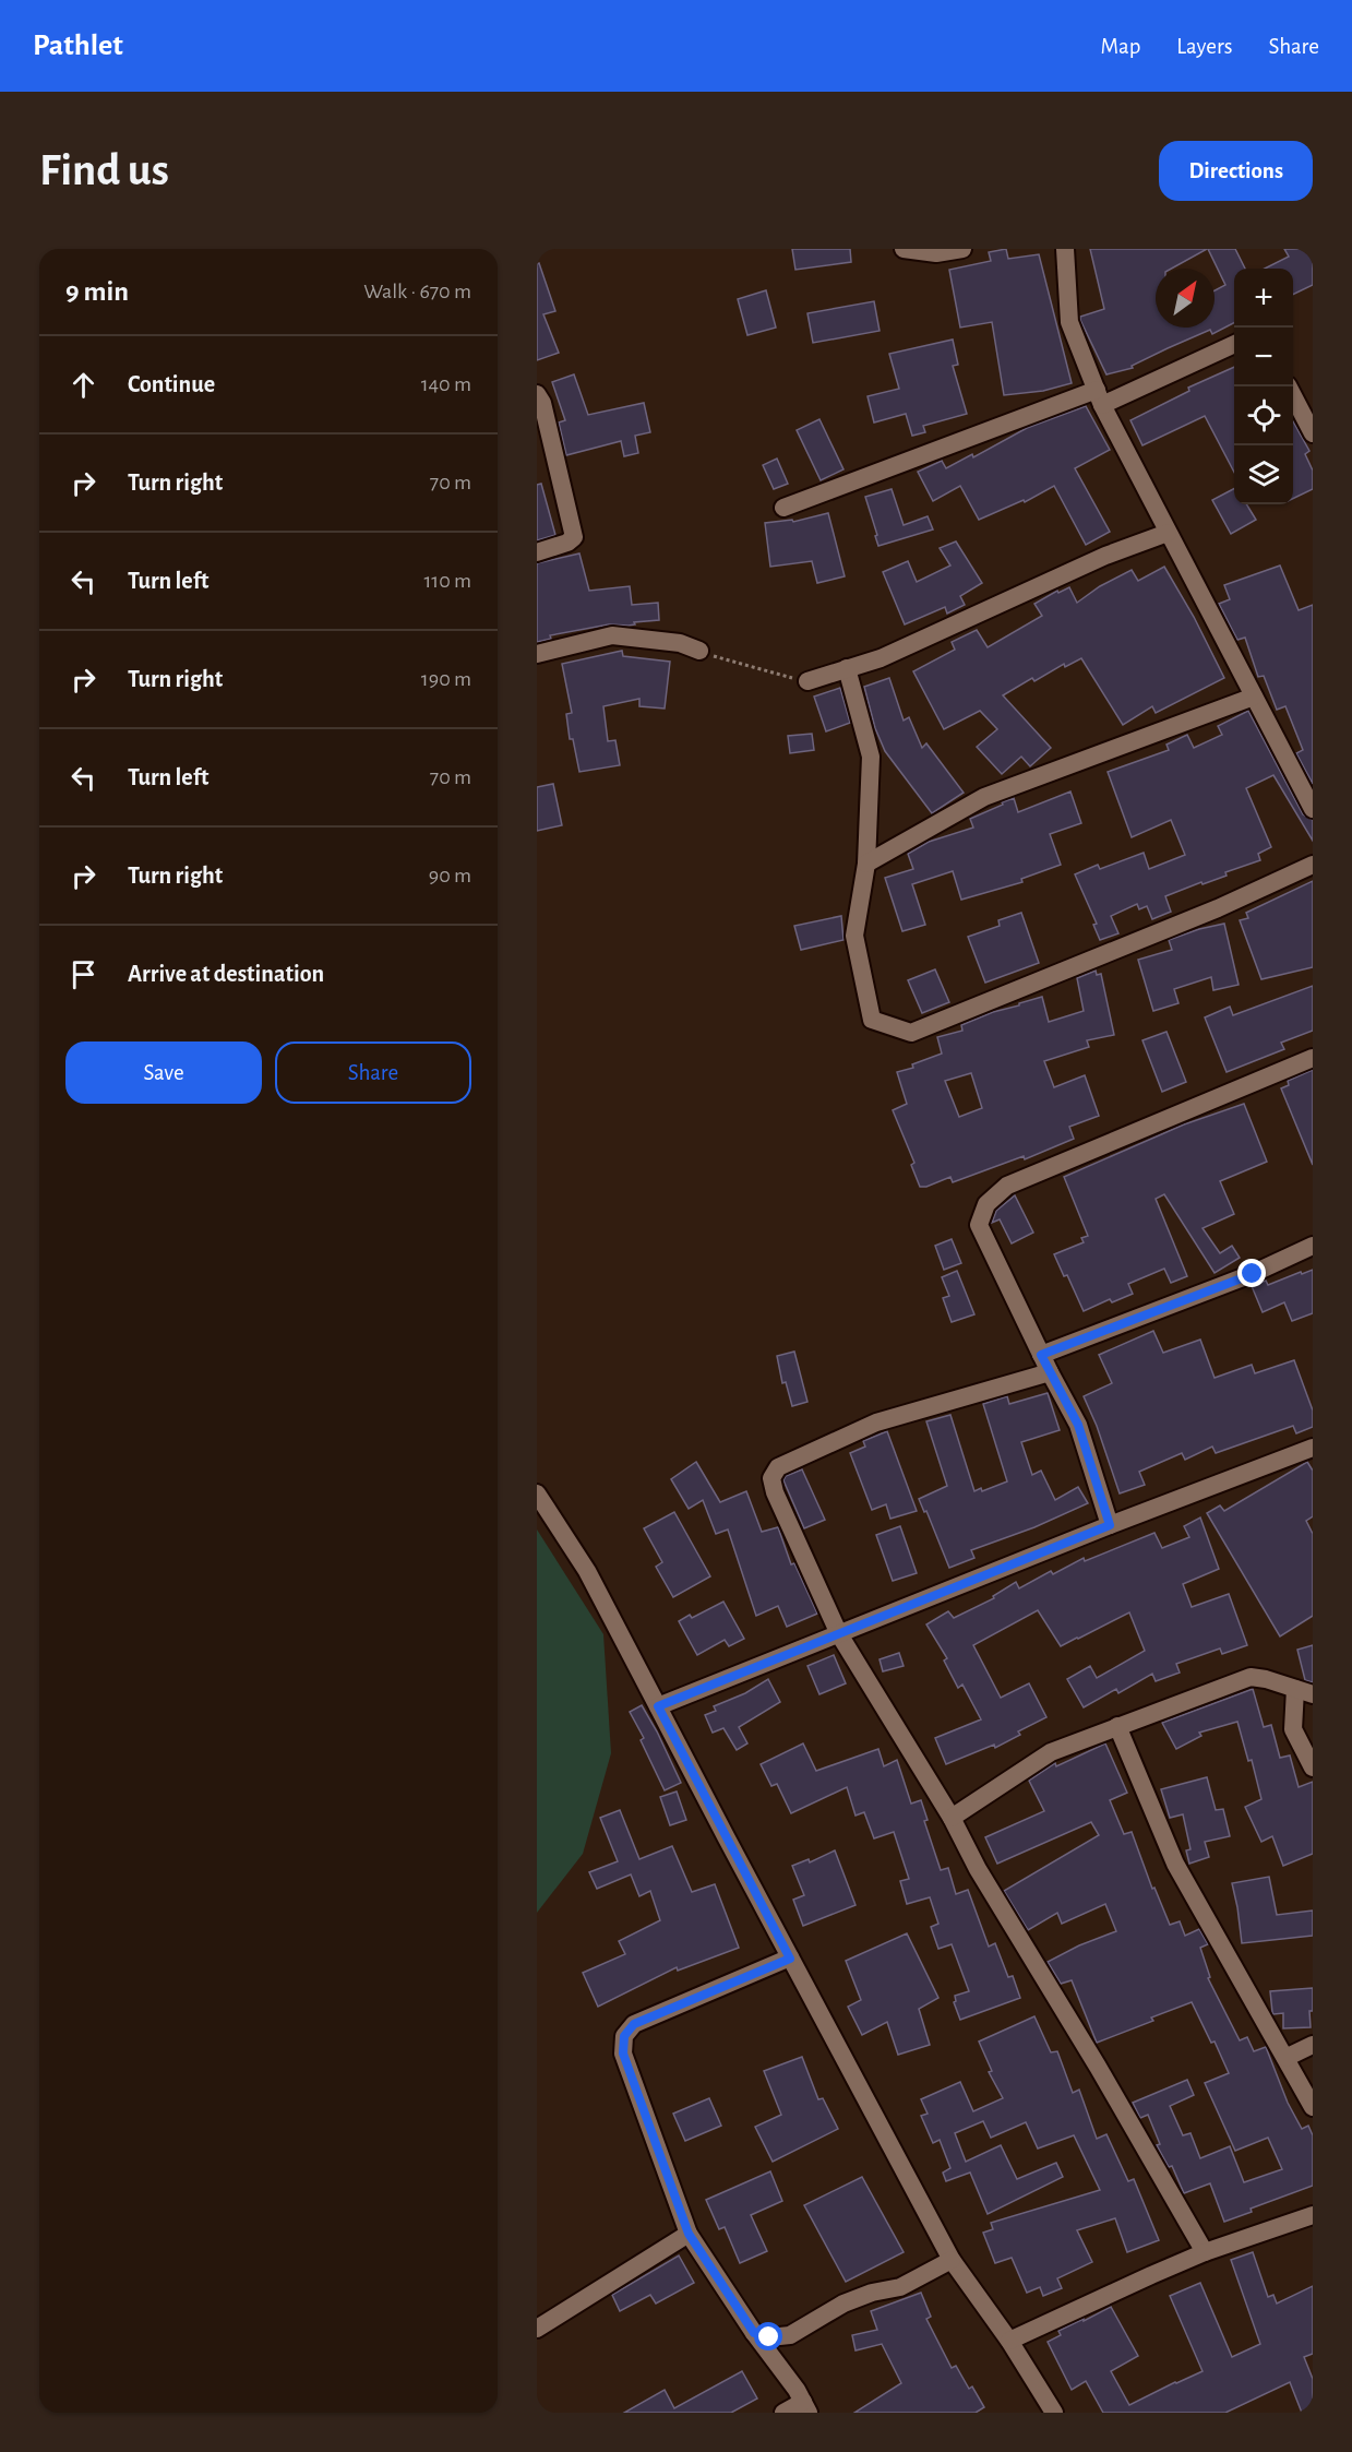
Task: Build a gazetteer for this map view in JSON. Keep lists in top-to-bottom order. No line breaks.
{"north":"top right","page":{"header":"Pathlet","nav":["Map","Layers","Share"],"buttons":["Directions",["Save","Share"]],"title":"Find us","heading":["9 min","Walk · 670 m"],"map_buttons":["+","−"],"list":[["Continue","140 m"],["Turn right","70 m"],["Turn left","110 m"],["Turn right","190 m"],["Turn left","70 m"],["Turn right","90 m"],"Arrive at destination"]}}
